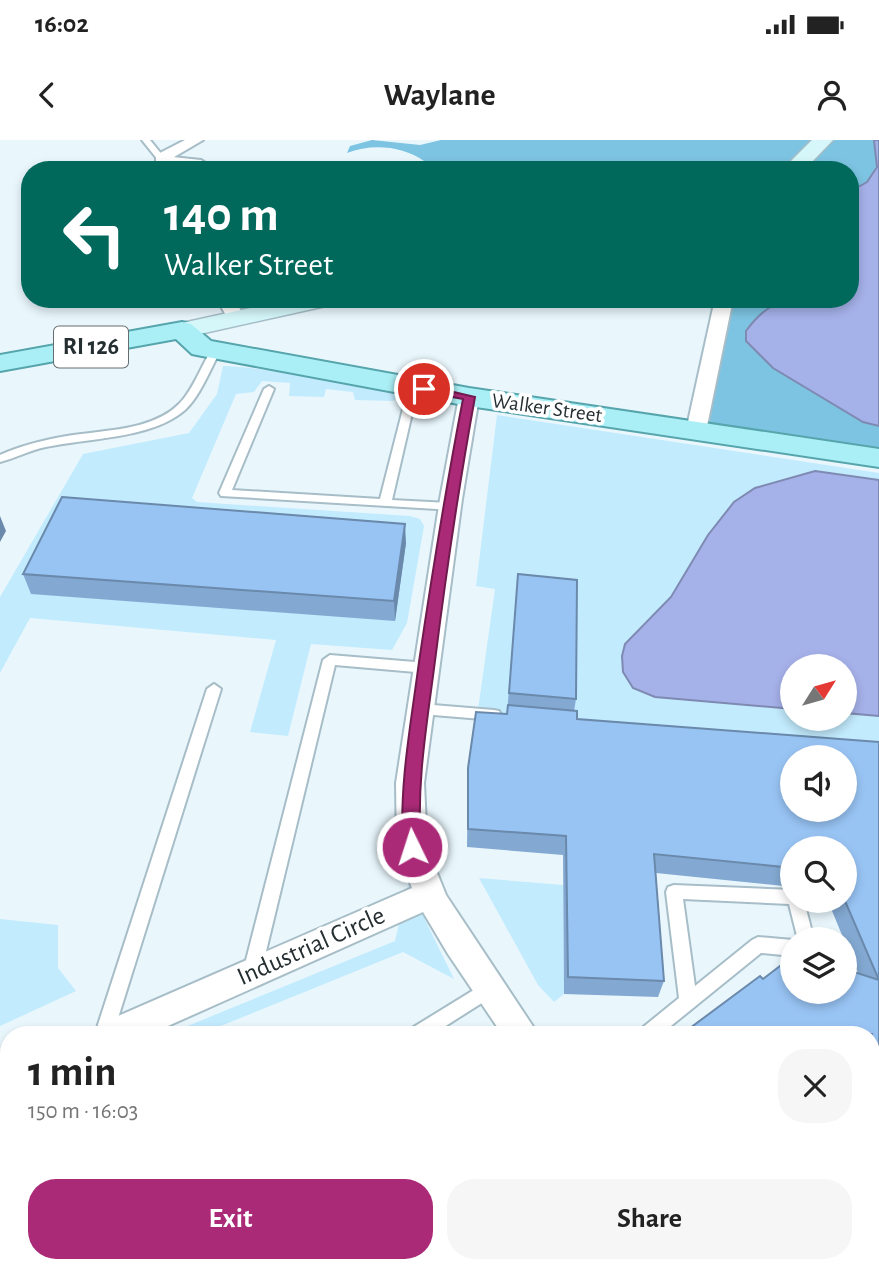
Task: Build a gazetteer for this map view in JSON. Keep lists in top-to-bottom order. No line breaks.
{"streets":{"main road":["RI 126","Walker Street"],"street":["Industrial Circle"]},"crossings":[["RI 126","Walker Street"]],"north":"top right","page":{"status":"16:02","header":"Waylane","turn":["140 m","Walker Street"],"heading":["1 min","150 m · 16:03"],"buttons":["Exit","Share"]}}
